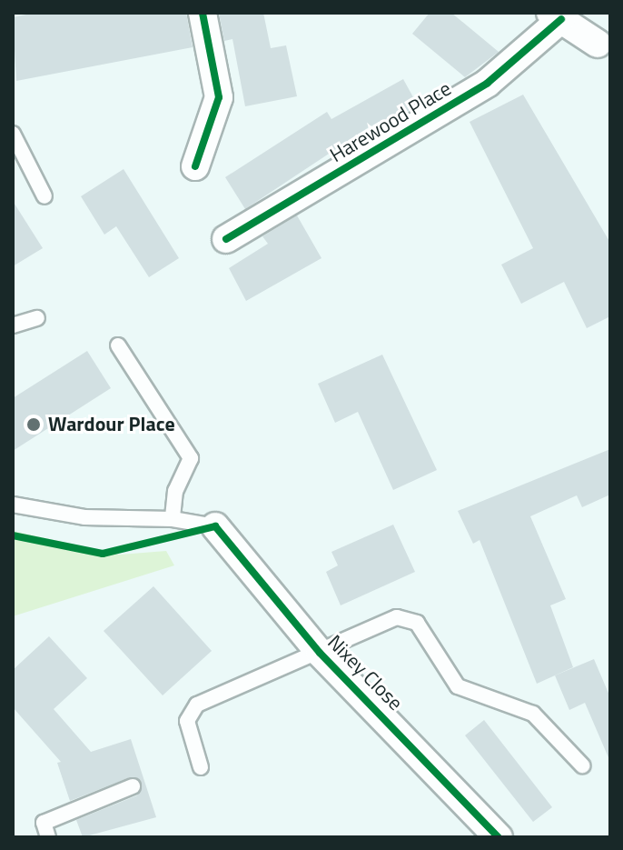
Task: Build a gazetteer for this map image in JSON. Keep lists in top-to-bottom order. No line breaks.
{"streets":{"street":["Harewood Place","Nixey Close"]},"places":["Wardour Place"]}
